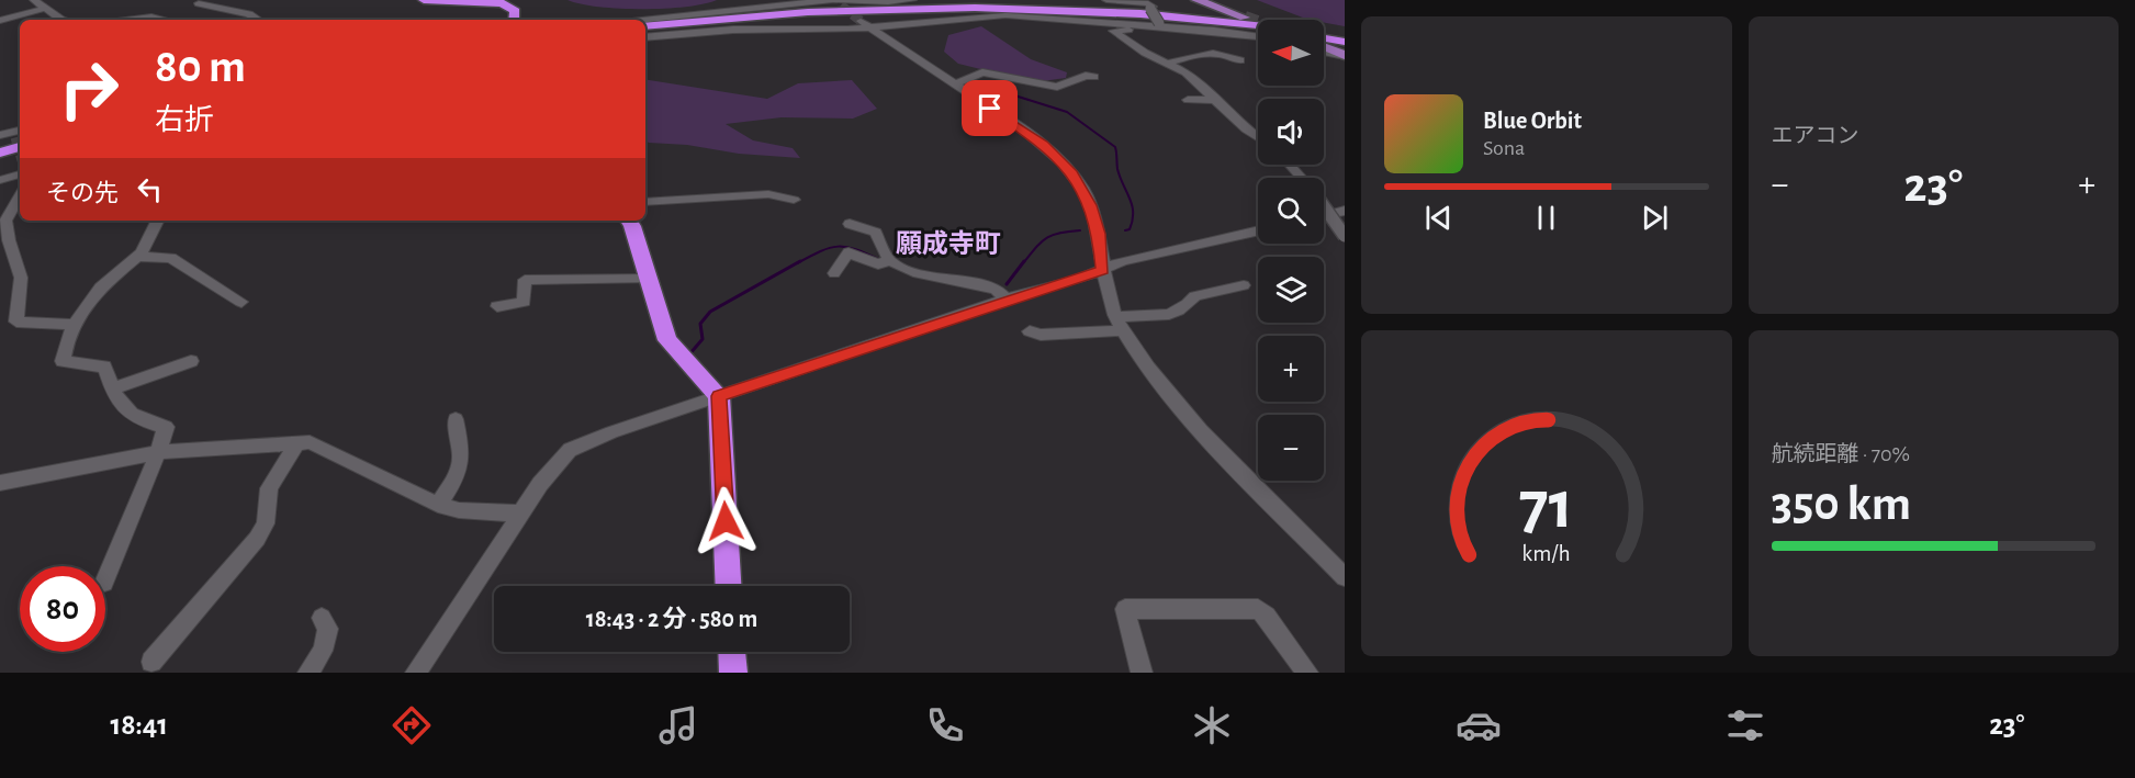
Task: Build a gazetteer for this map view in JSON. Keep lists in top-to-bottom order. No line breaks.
{"districts":["願成寺町"],"north":"left","page":{"tile":["エアコン",["航続距離 · 70%","350 km"]],"map_buttons":["+","−"],"turn":["80 m","右折"],"song":["Blue Orbit","Sona"],"then":"その先","heat":["−","23°","+"],"limit":"80","trip":"18:43 · 2 分 · 580 m","tabs":["18:41","23°"],"gauge":["71","km/h"]}}
